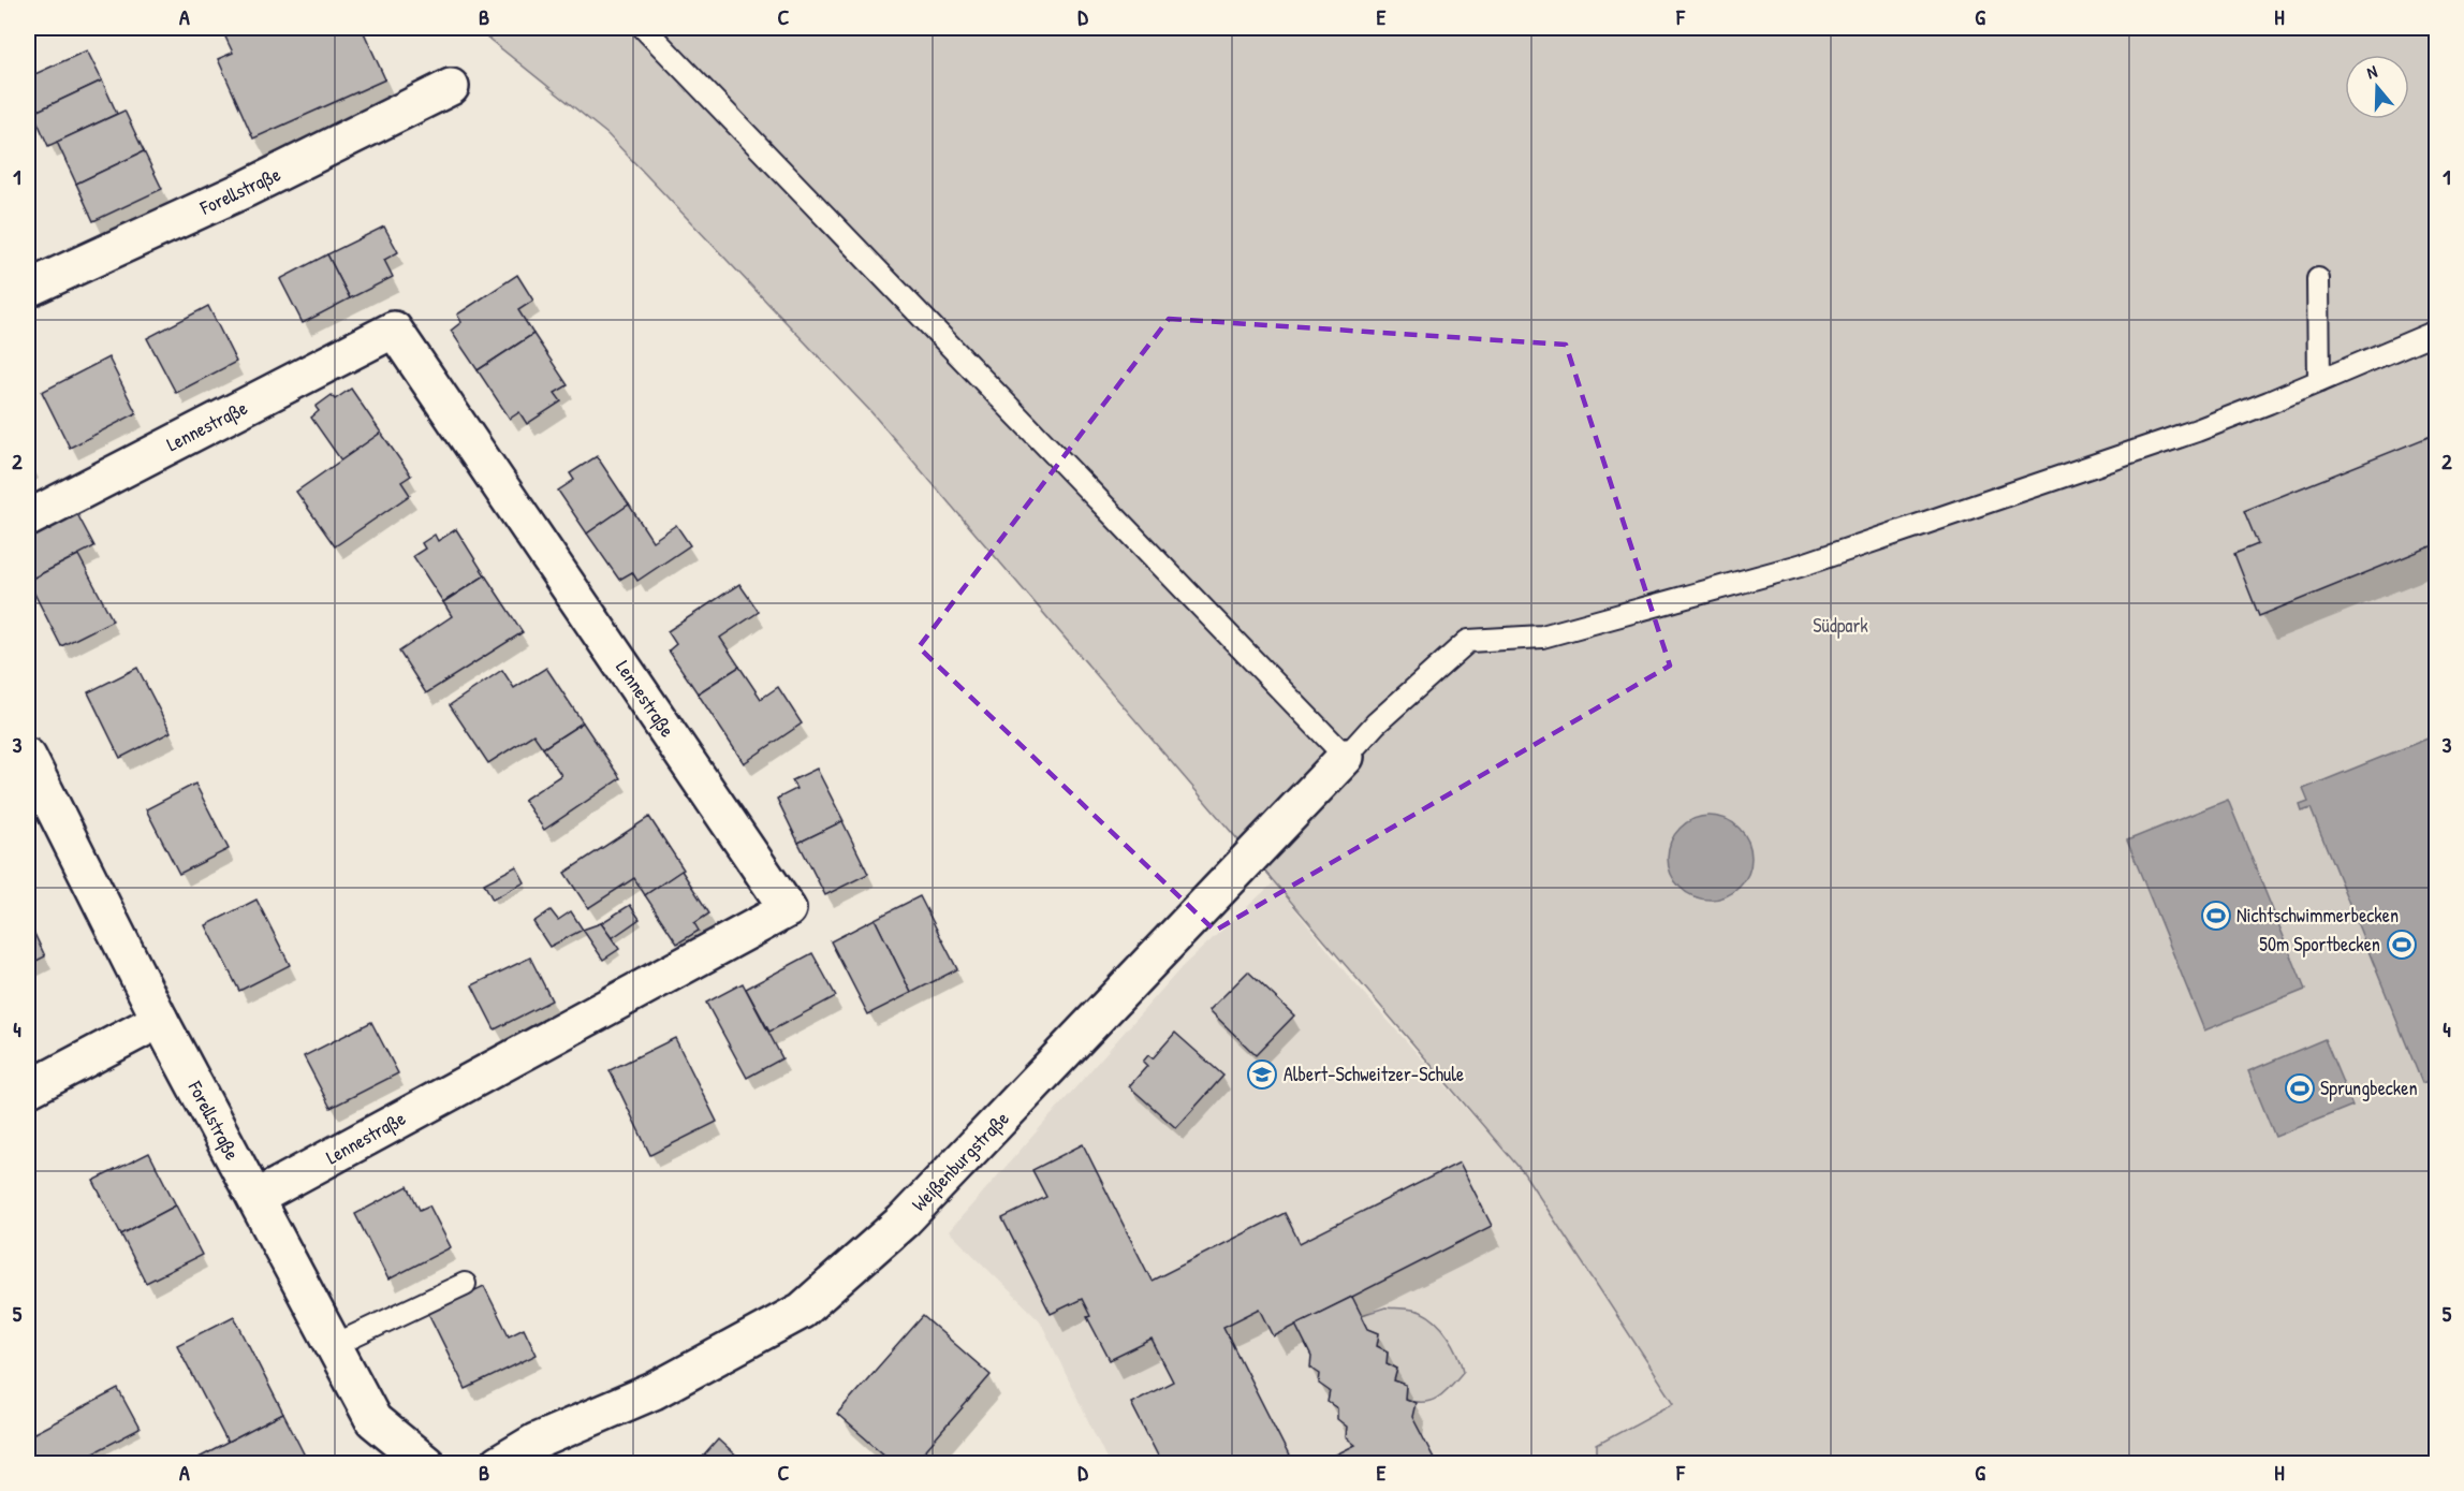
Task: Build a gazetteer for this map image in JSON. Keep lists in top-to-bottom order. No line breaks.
{"streets":{"street":["Forellstraße","Lennestraße","Weißenburgstraße"]},"crossings":[["Forellstraße","Lennestraße"]],"parks":["Südpark"],"places":{"sports":["Nichtschwimmerbecken","50m Sportbecken","Sprungbecken"],"school or university":["Albert-Schweitzer-Schule"]},"north":"top","grid":{"columns":["A","B","C","D","E","F","G","H"],"rows":["1","2","3","4","5"]}}
